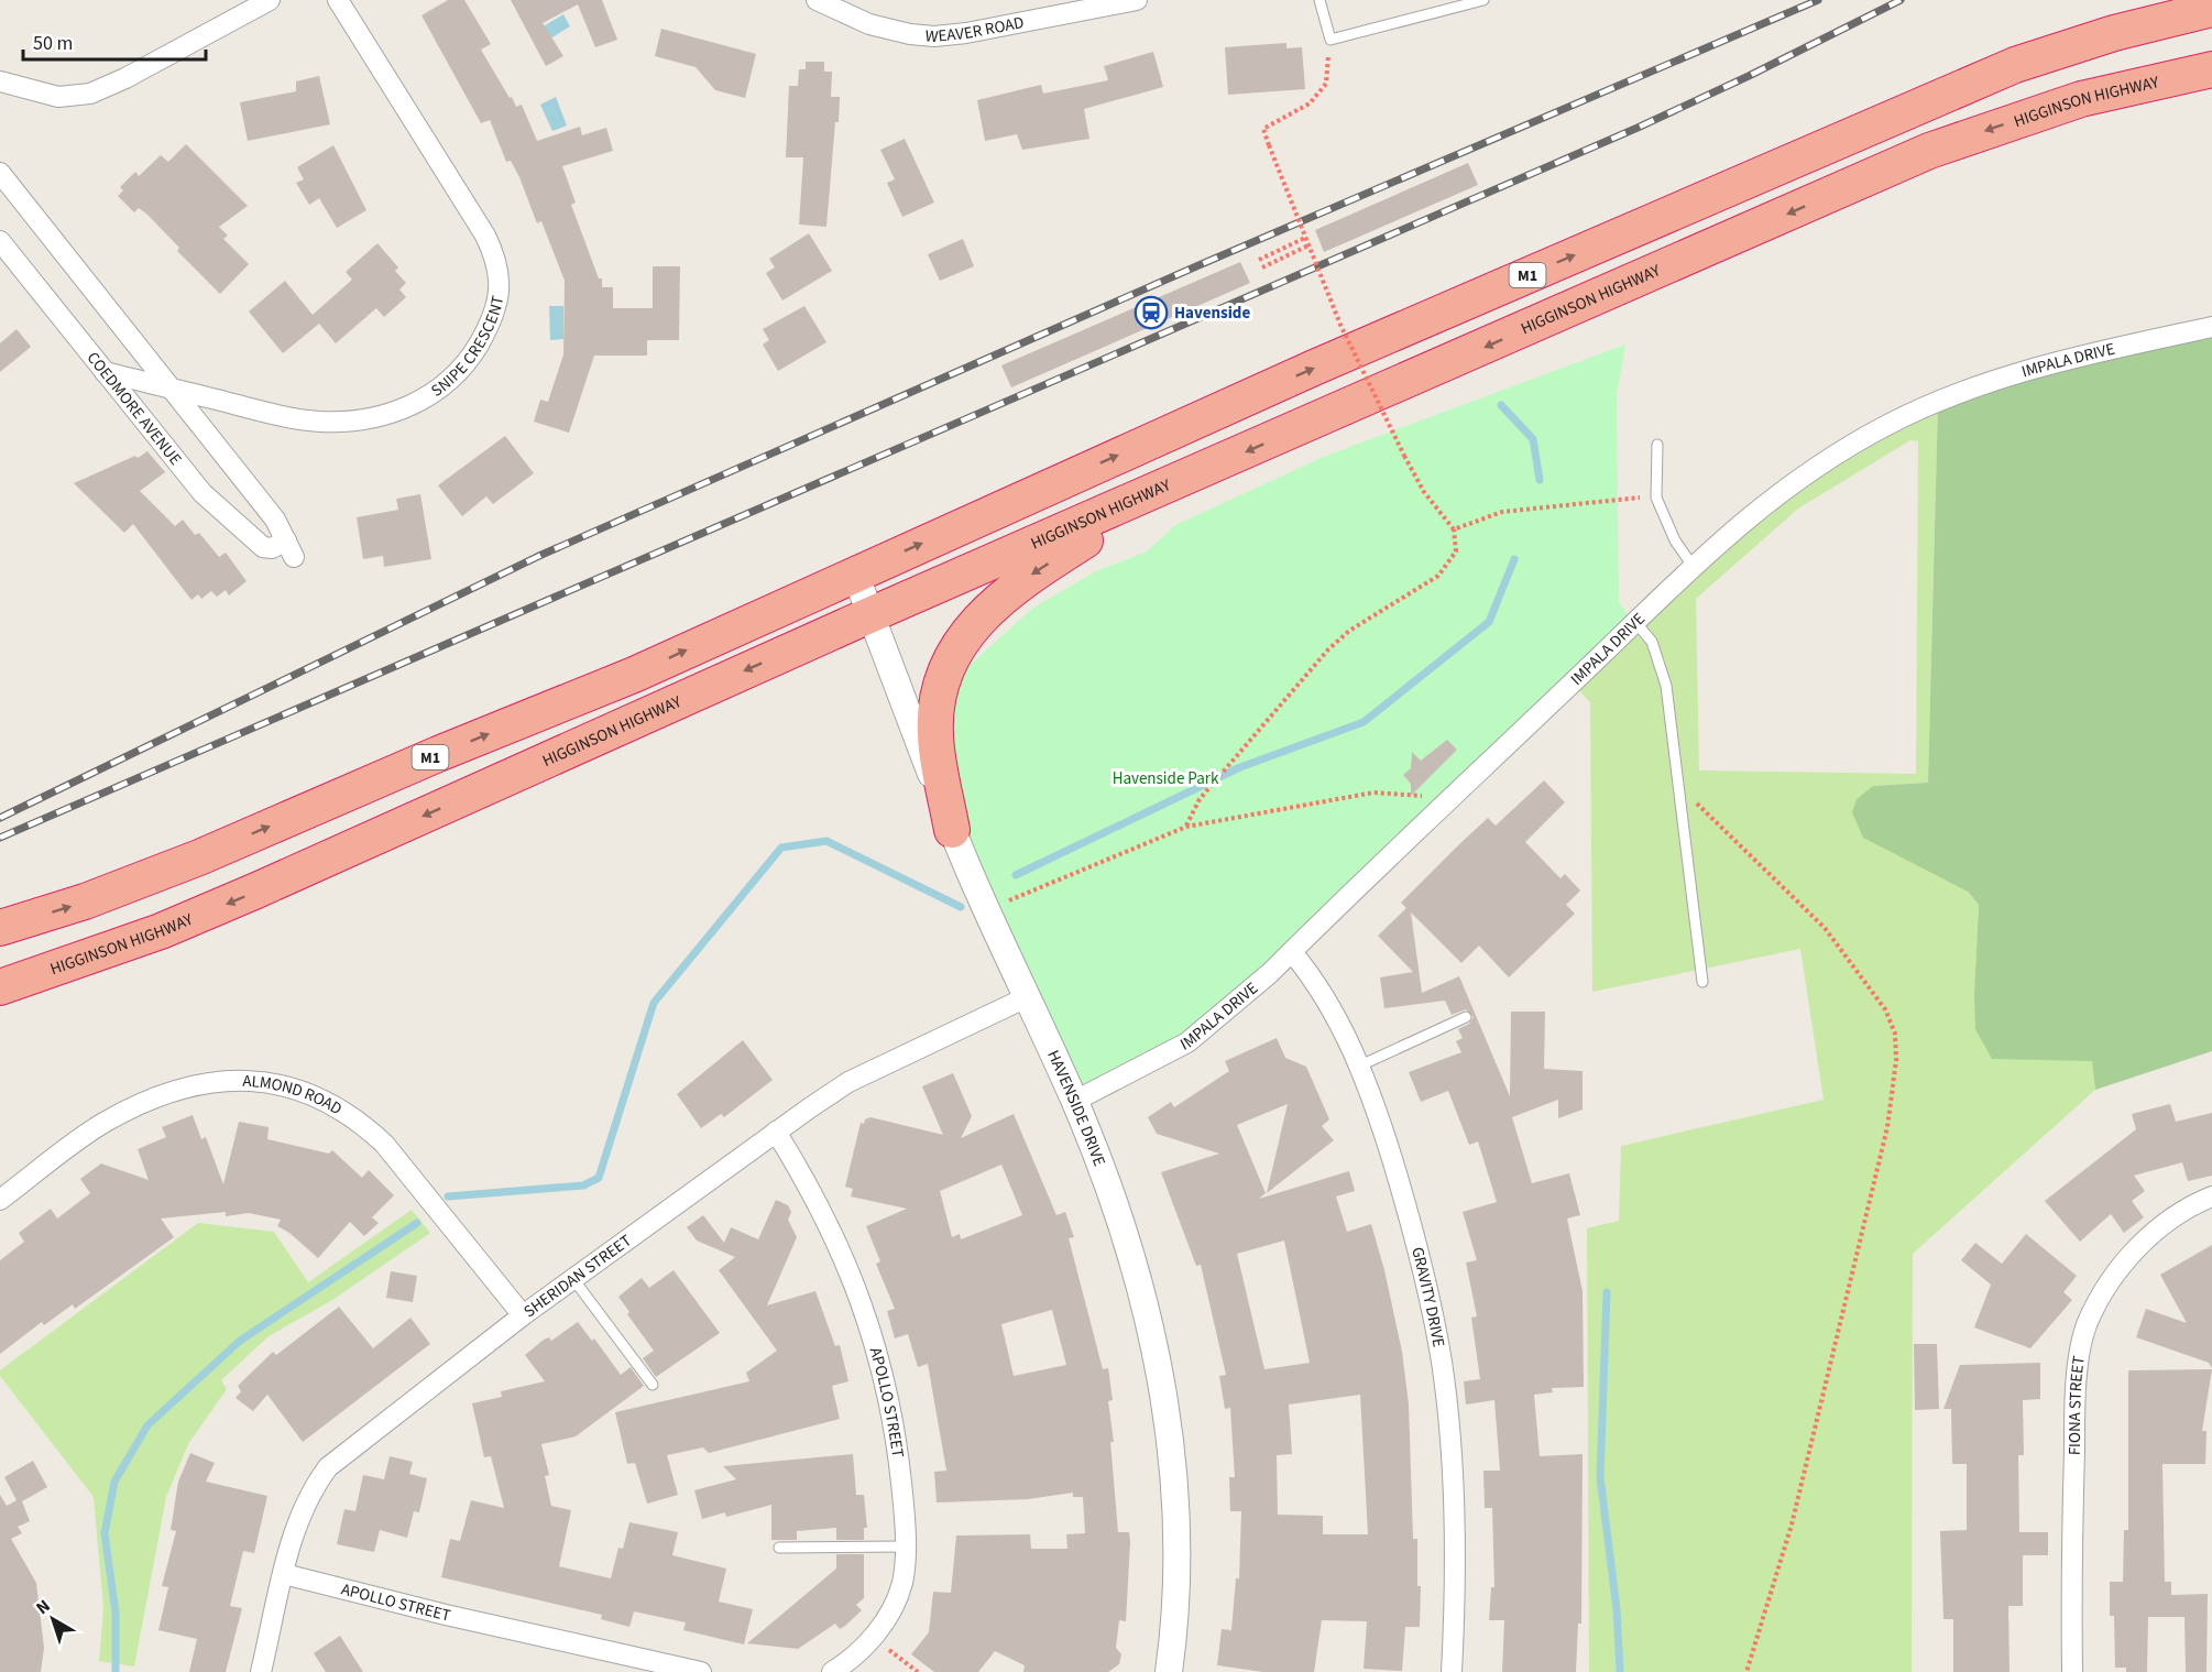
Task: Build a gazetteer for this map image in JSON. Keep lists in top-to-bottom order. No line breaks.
{"streets":{"highway":["HIGGINSON HIGHWAY","M1"],"street":["WEAVER ROAD","SNIPE CRESCENT","IMPALA DRIVE","COEDMORE AVENUE","ALMOND ROAD","HAVENSIDE DRIVE","SHERIDAN STREET","GRAVITY DRIVE","APOLLO STREET","FIONA STREET"]},"crossings":[["HIGGINSON HIGHWAY","HAVENSIDE DRIVE"],["M1","HAVENSIDE DRIVE"],["SNIPE CRESCENT","COEDMORE AVENUE"],["IMPALA DRIVE","HAVENSIDE DRIVE"],["IMPALA DRIVE","GRAVITY DRIVE"],["ALMOND ROAD","SHERIDAN STREET"],["HAVENSIDE DRIVE","SHERIDAN STREET"],["SHERIDAN STREET","APOLLO STREET"]],"parks":["Havenside Park"],"places":{"station":["Havenside"]},"scale_bar":"50 m","north":"top left"}
